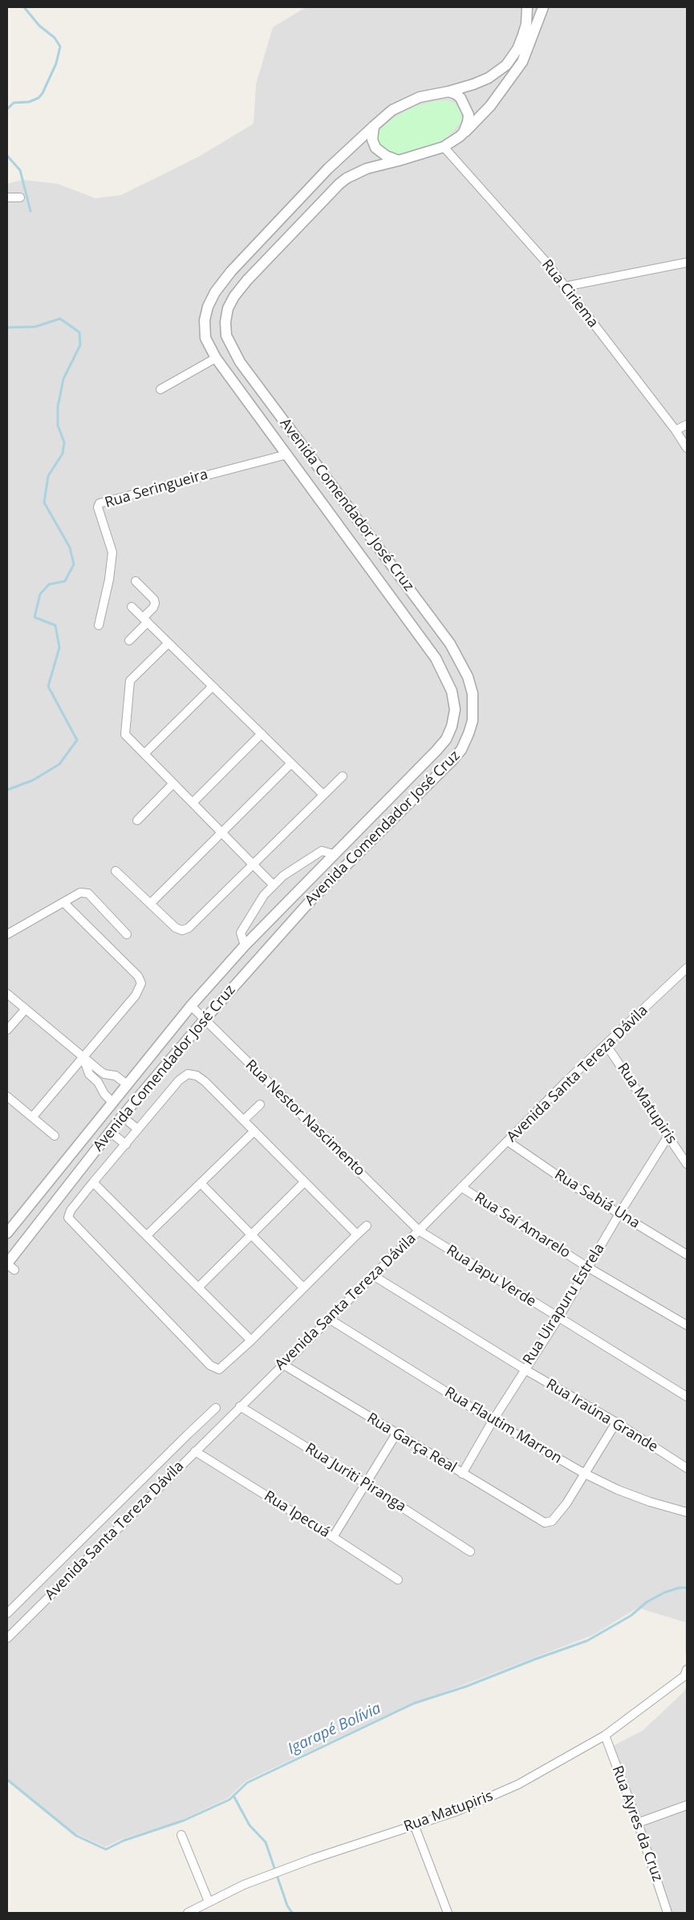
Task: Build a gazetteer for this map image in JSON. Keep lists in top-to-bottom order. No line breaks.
{"streets":{"street":["Rua Ciriema","Rua Seringueira","Avenida Comendador José Cruz","Avenida Santa Tereza Dávila","Rua Matupiris","Rua Nestor Nascimento","Rua Sabiá Una","Rua Saí Amarelo","Rua Japu Verde","Rua Uirapuru Estrela","Rua Iraúna Grande","Rua Flautim Marron","Rua Garça Real","Rua Juriti Piranga","Rua Ipecuá","Rua Ayres da Cruz"]},"crossings":[["Rua Ciriema","Avenida Comendador José Cruz"],["Rua Seringueira","Avenida Comendador José Cruz"],["Avenida Comendador José Cruz","Rua Nestor Nascimento"],["Avenida Santa Tereza Dávila","Rua Matupiris"],["Avenida Santa Tereza Dávila","Rua Nestor Nascimento"],["Avenida Santa Tereza Dávila","Rua Sabiá Una"],["Avenida Santa Tereza Dávila","Rua Saí Amarelo"],["Avenida Santa Tereza Dávila","Rua Japu Verde"],["Avenida Santa Tereza Dávila","Rua Iraúna Grande"],["Avenida Santa Tereza Dávila","Rua Flautim Marron"],["Avenida Santa Tereza Dávila","Rua Garça Real"],["Avenida Santa Tereza Dávila","Rua Juriti Piranga"],["Avenida Santa Tereza Dávila","Rua Ipecuá"],["Rua Matupiris","Rua Uirapuru Estrela"],["Rua Matupiris","Rua Ayres da Cruz"],["Rua Nestor Nascimento","Rua Japu Verde"],["Rua Sabiá Una","Rua Uirapuru Estrela"],["Rua Saí Amarelo","Rua Uirapuru Estrela"],["Rua Japu Verde","Rua Uirapuru Estrela"],["Rua Uirapuru Estrela","Rua Iraúna Grande"],["Rua Uirapuru Estrela","Rua Flautim Marron"],["Rua Uirapuru Estrela","Rua Garça Real"],["Rua Flautim Marron","Rua Garça Real"]],"water":["Igarapé Bolívia"]}
